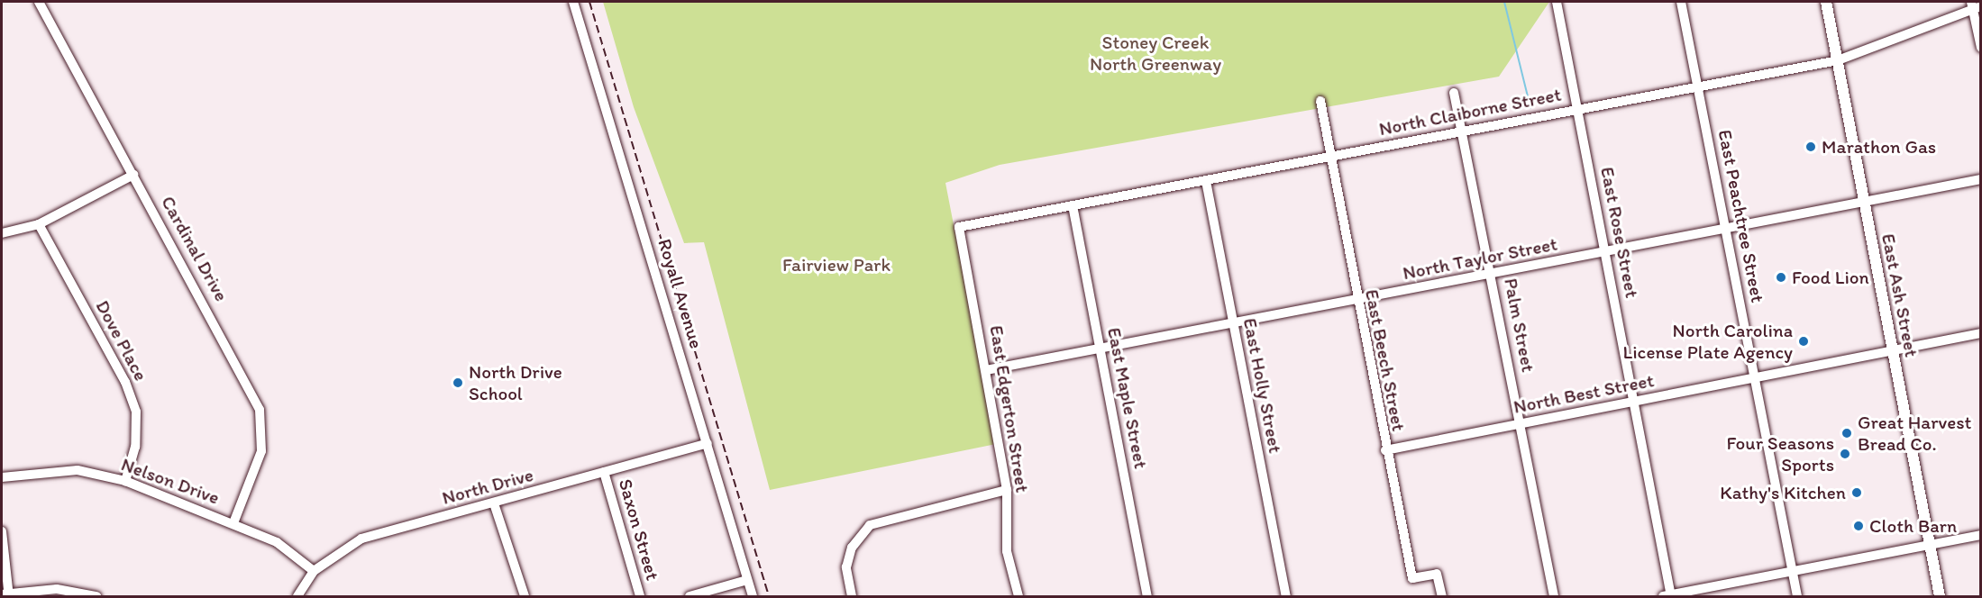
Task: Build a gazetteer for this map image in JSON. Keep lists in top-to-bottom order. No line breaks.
{"streets":{"main road":["East Ash Street"],"street":["North Claiborne Street","East Peachtree Street","East Rose Street","Cardinal Drive","North Taylor Street","Royall Avenue","Palm Street","Dove Place","East Beech Street","East Holly Street","North Best Street","East Maple Street","East Edgerton Street","Nelson Drive","North Drive","Saxon Street"]},"crossings":[["North Claiborne Street","East Peachtree Street"],["North Claiborne Street","East Rose Street"],["North Claiborne Street","East Ash Street"],["North Claiborne Street","Palm Street"],["North Claiborne Street","East Beech Street"],["North Claiborne Street","East Holly Street"],["North Claiborne Street","East Maple Street"],["North Claiborne Street","East Edgerton Street"],["East Peachtree Street","North Taylor Street"],["East Peachtree Street","North Best Street"],["East Rose Street","North Taylor Street"],["East Rose Street","North Best Street"],["Cardinal Drive","Nelson Drive"],["North Taylor Street","East Ash Street"],["North Taylor Street","Palm Street"],["North Taylor Street","East Beech Street"],["North Taylor Street","East Holly Street"],["North Taylor Street","East Maple Street"],["North Taylor Street","East Edgerton Street"],["Royall Avenue","North Drive"],["East Ash Street","North Best Street"],["Palm Street","North Best Street"],["Dove Place","Nelson Drive"],["East Beech Street","North Best Street"],["Nelson Drive","North Drive"],["North Drive","Saxon Street"]],"parks":["Stoney Creek North Greenway","Fairview Park"],"places":["Marathon Gas","Food Lion","North Carolina License Plate Agency","North Drive School","Great Harvest Bread Co.","Four Seasons Sports","Kathy's Kitchen","Cloth Barn"]}
